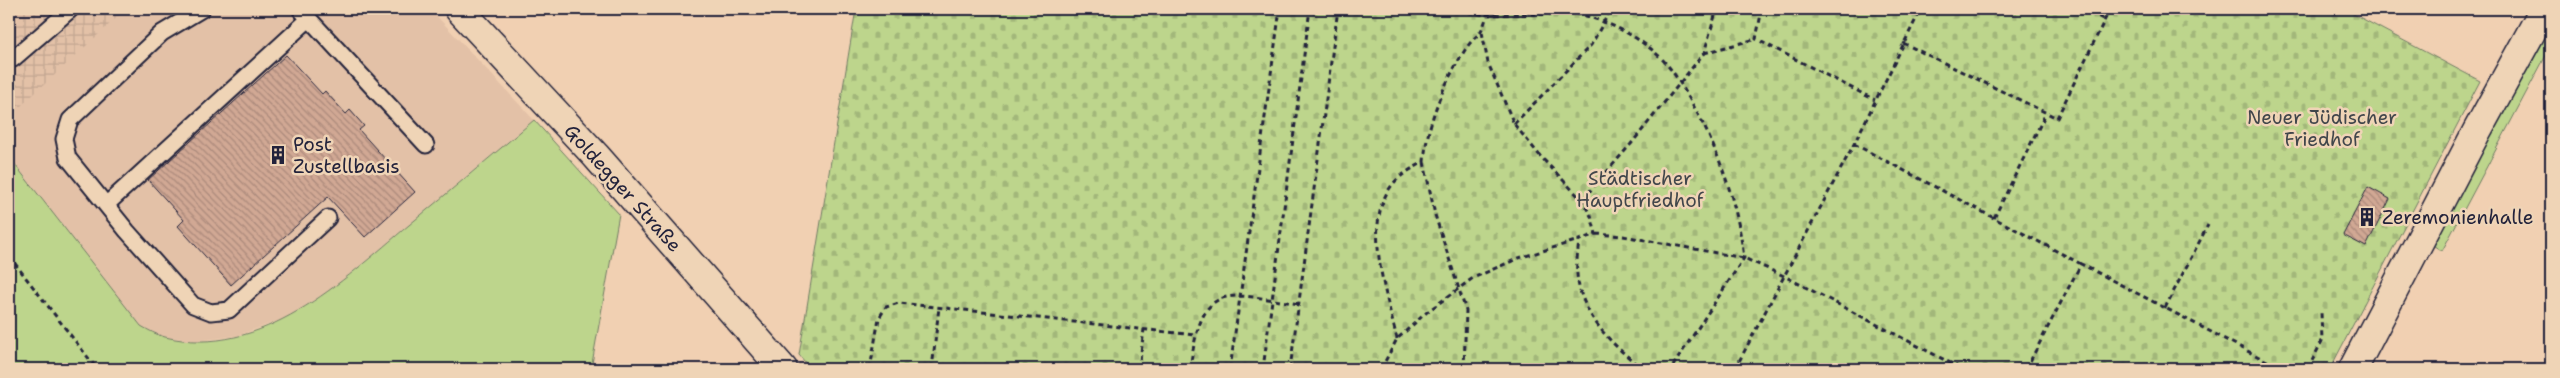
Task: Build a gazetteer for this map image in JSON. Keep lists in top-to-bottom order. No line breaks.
{"streets":{"street":["Goldegger Straße"]},"parks":["Neuer Jüdischer Friedhof","Städtischer Hauptfriedhof"],"places":{"building":["Post Zustellbasis","Zeremonienhalle"]}}
